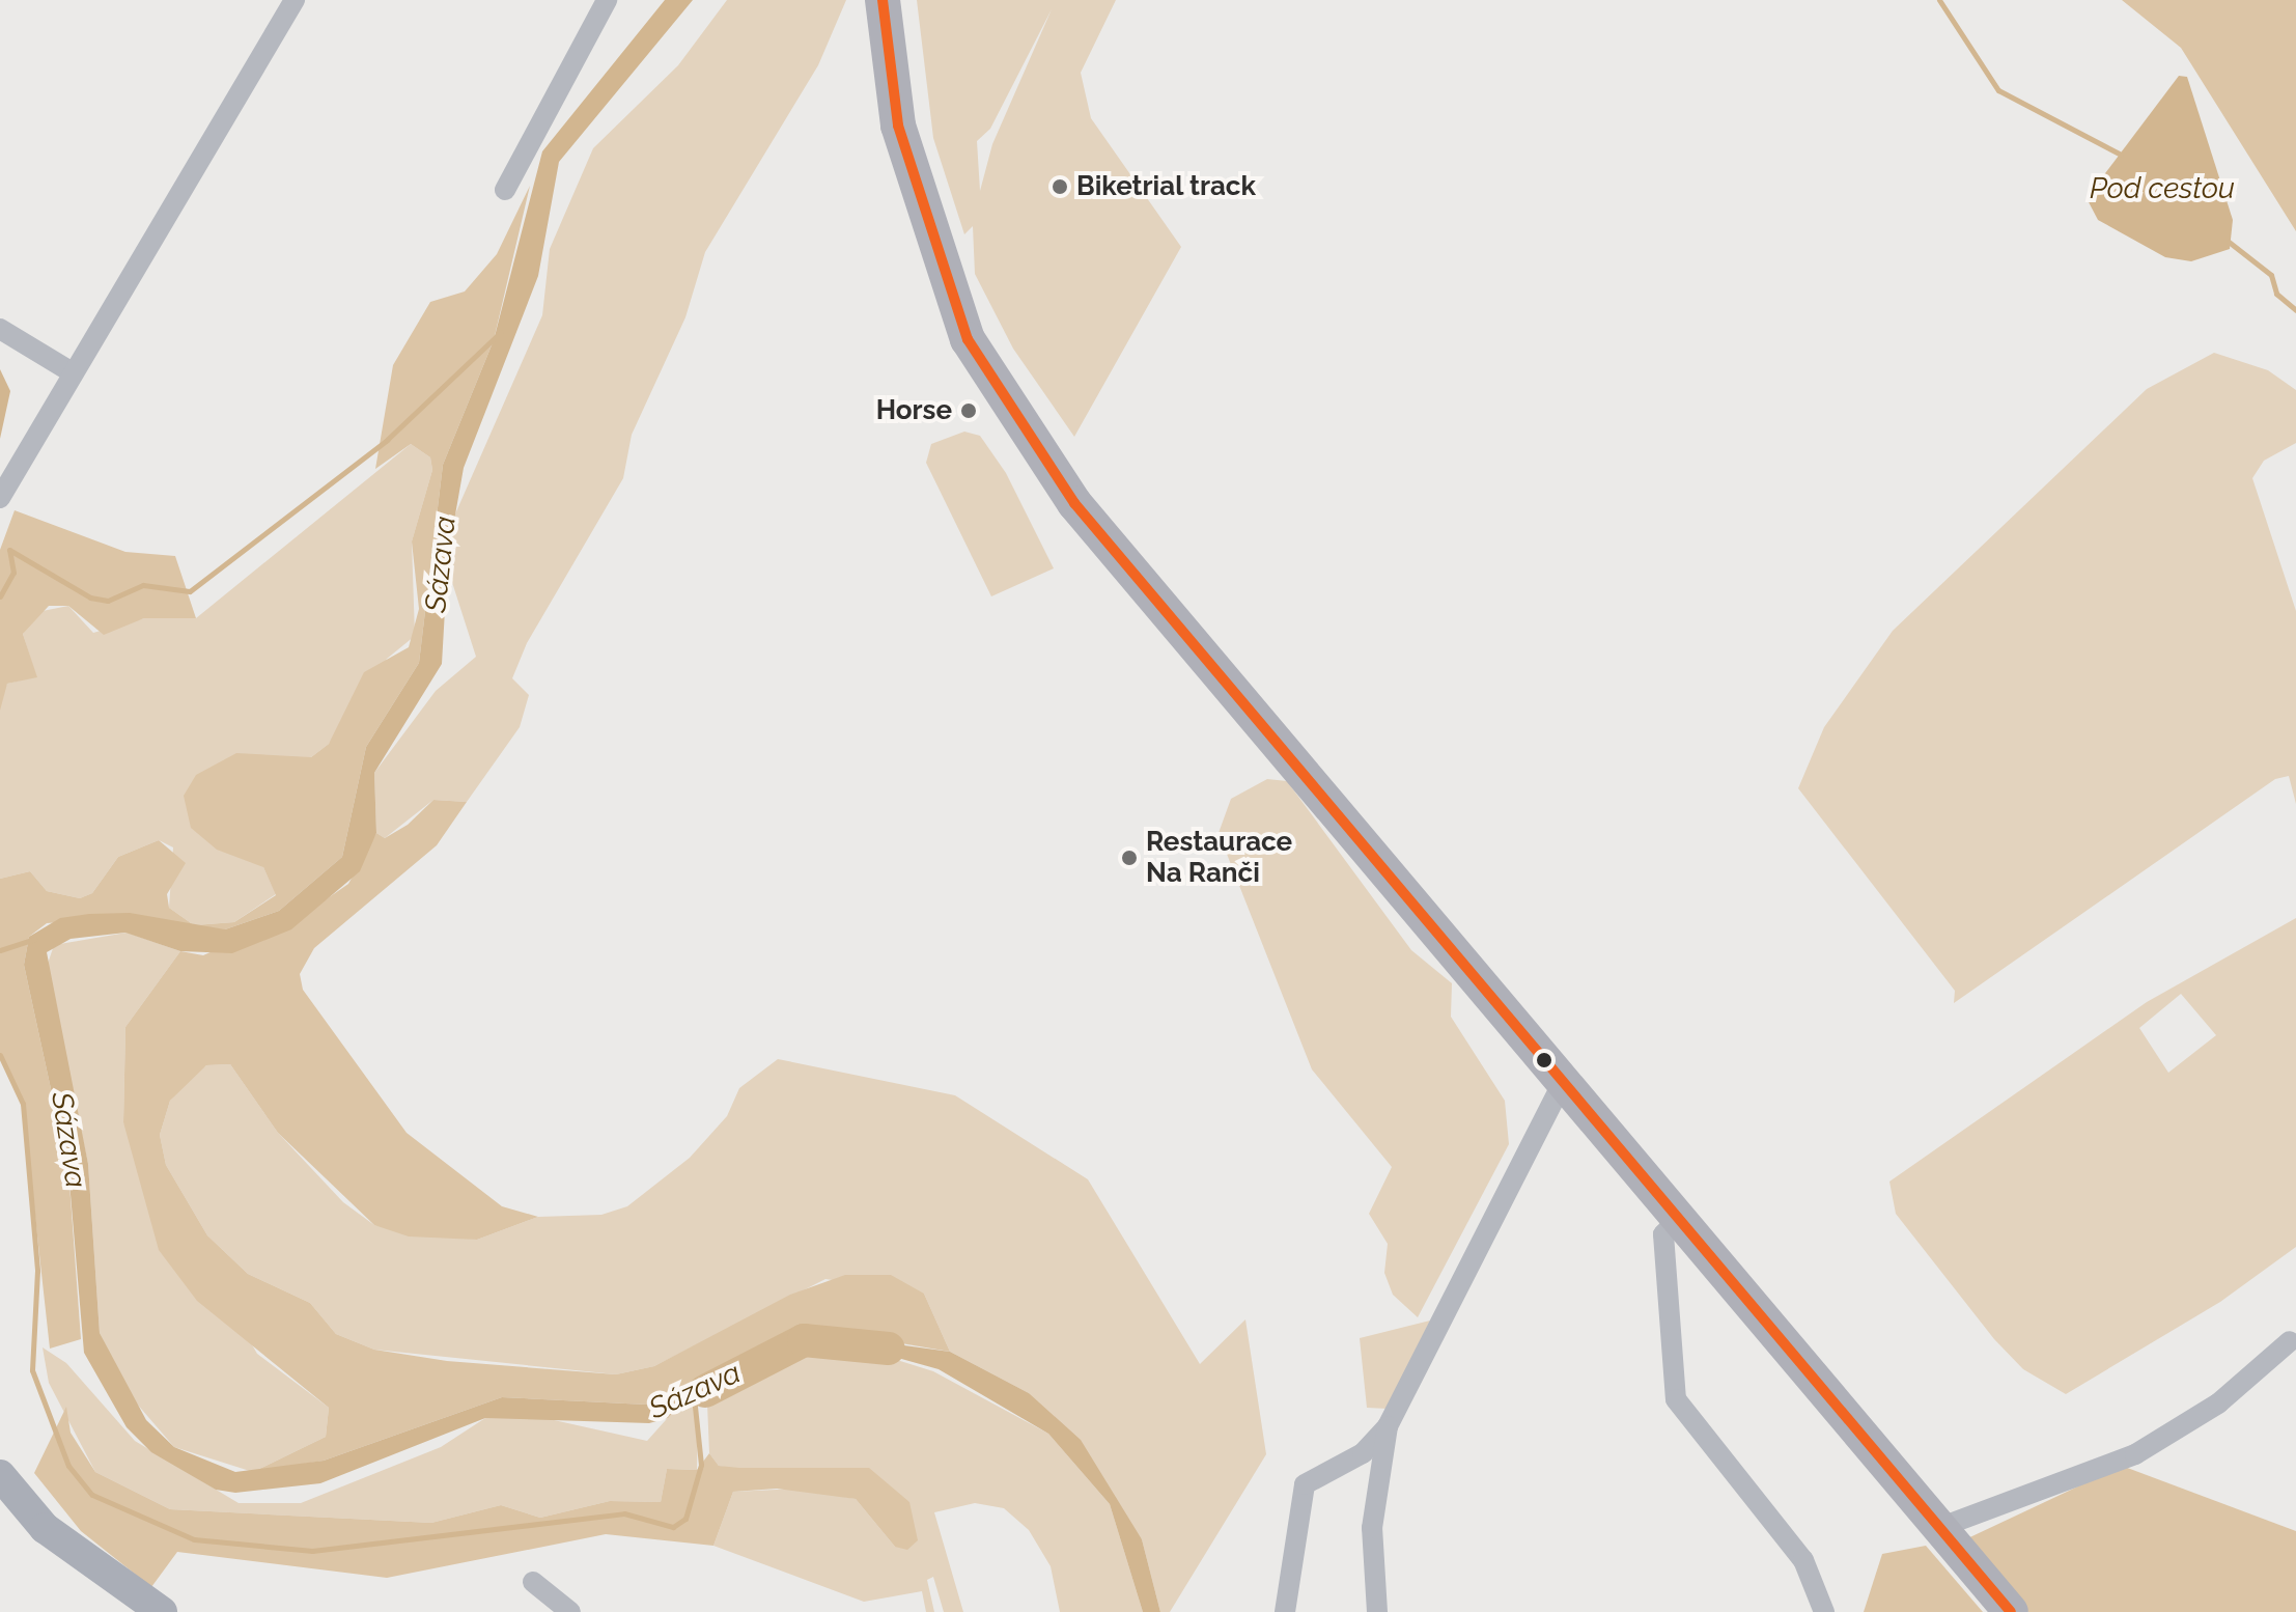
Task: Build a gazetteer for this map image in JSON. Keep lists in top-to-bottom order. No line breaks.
{"water":["Pod cestou","Sázava"],"places":["Biketrial track","Horse","Restaurace Na Ranči"]}
